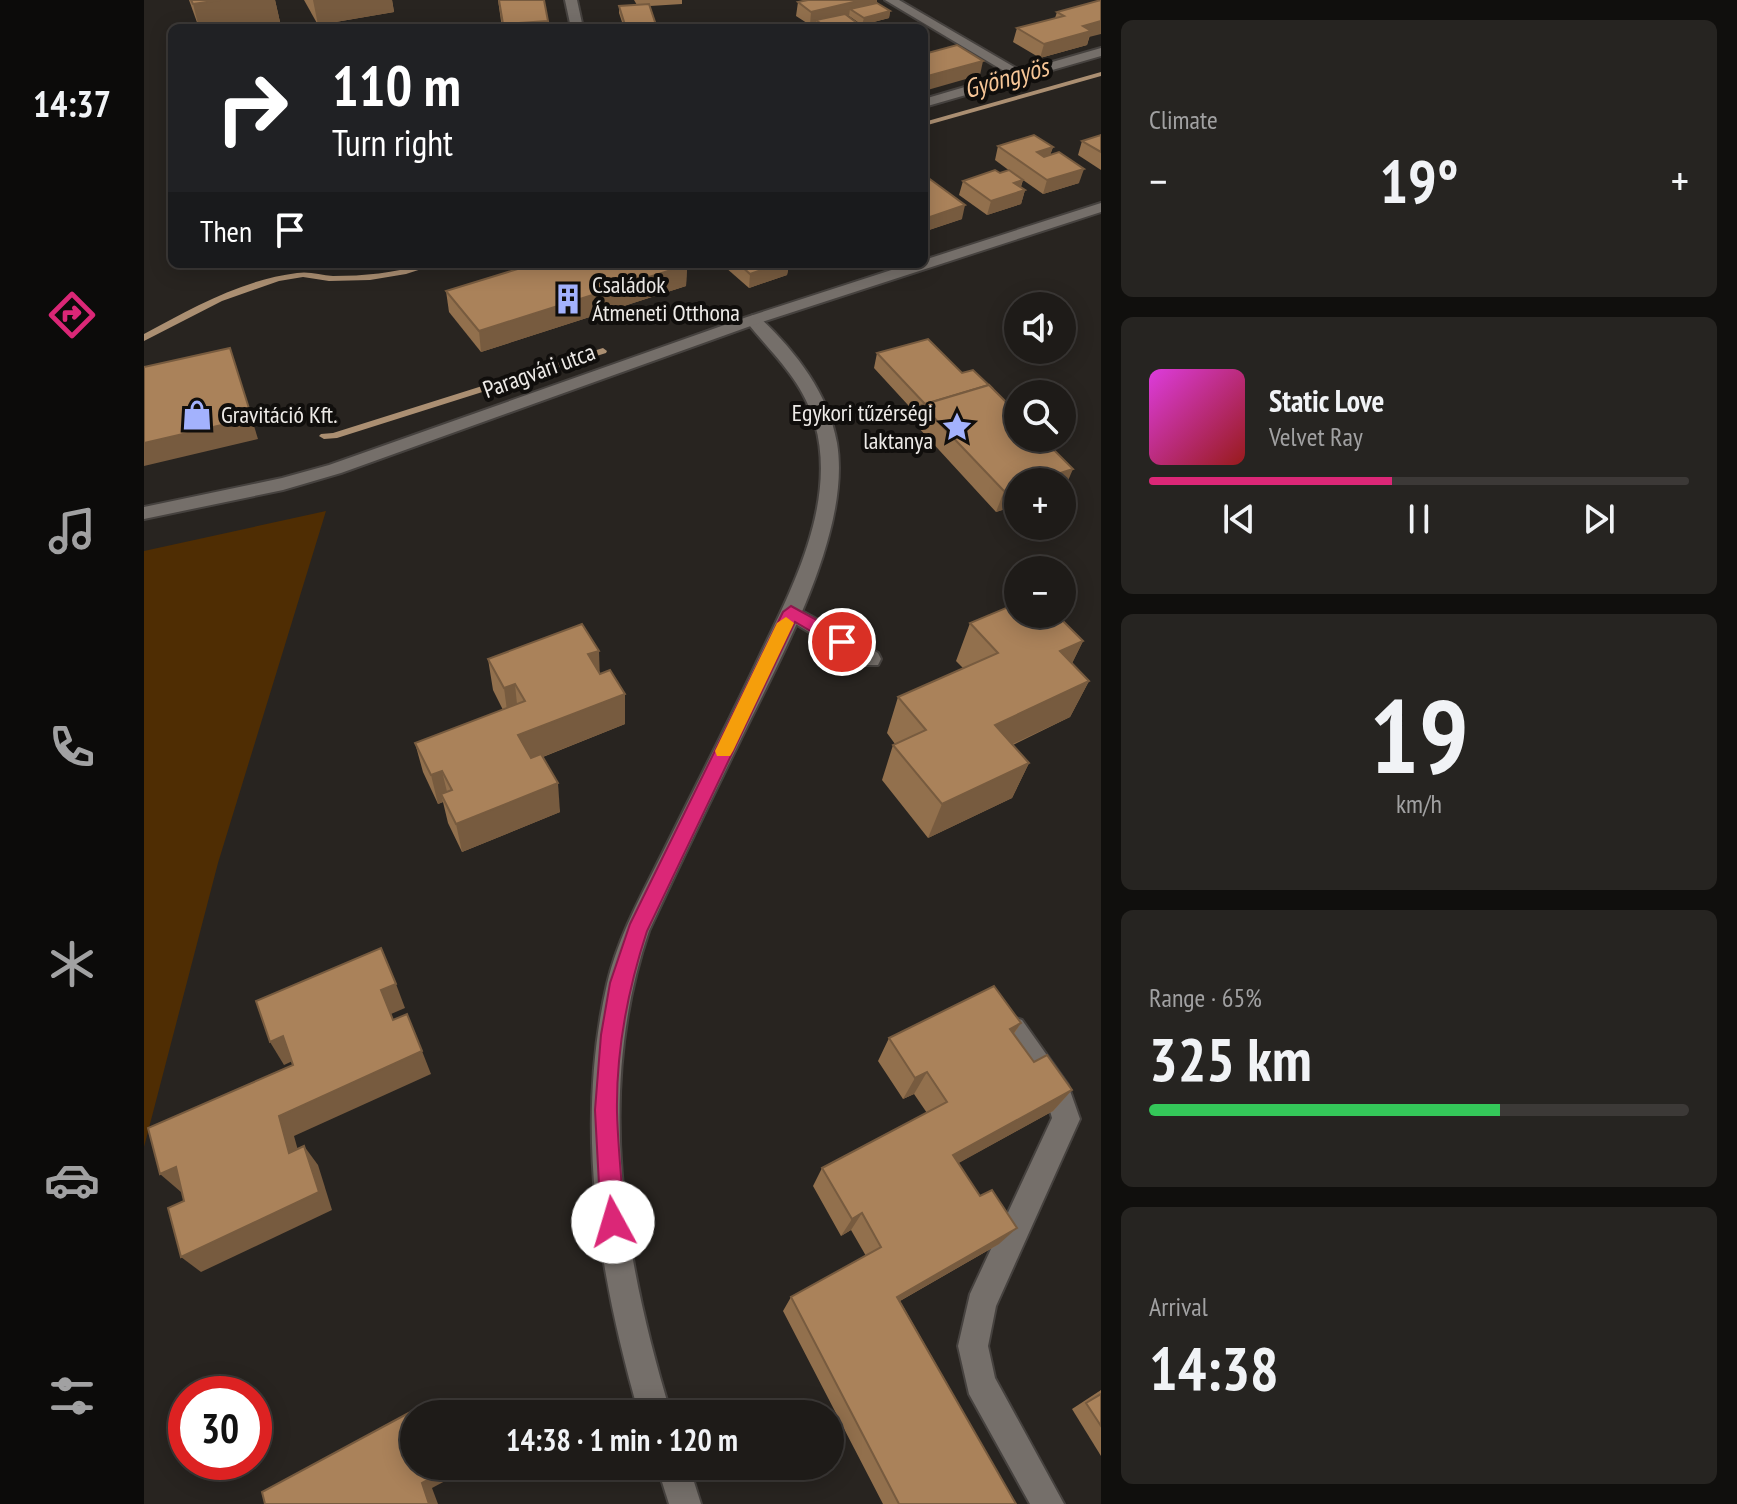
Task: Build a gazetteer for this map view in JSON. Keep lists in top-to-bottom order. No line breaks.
{"streets":{"street":["Paragvári utca"]},"water":["Gyöngyös"],"places":{"building":["Családok Átmeneti Otthona"],"shop":["Gravitáció Kft."],"place":["Egykori tűzérségi laktanya"]},"page":{"tabs":"14:37","tile":["Climate",["19","km/h"],["Range · 65%","325 km"],["Arrival","14:38"]],"turn":["110 m","Turn right"],"heat":["−","19°","+"],"then":"Then","map_buttons":["+","−"],"song":["Static Love","Velvet Ray"],"limit":"30","trip":"14:38 · 1 min · 120 m"}}
